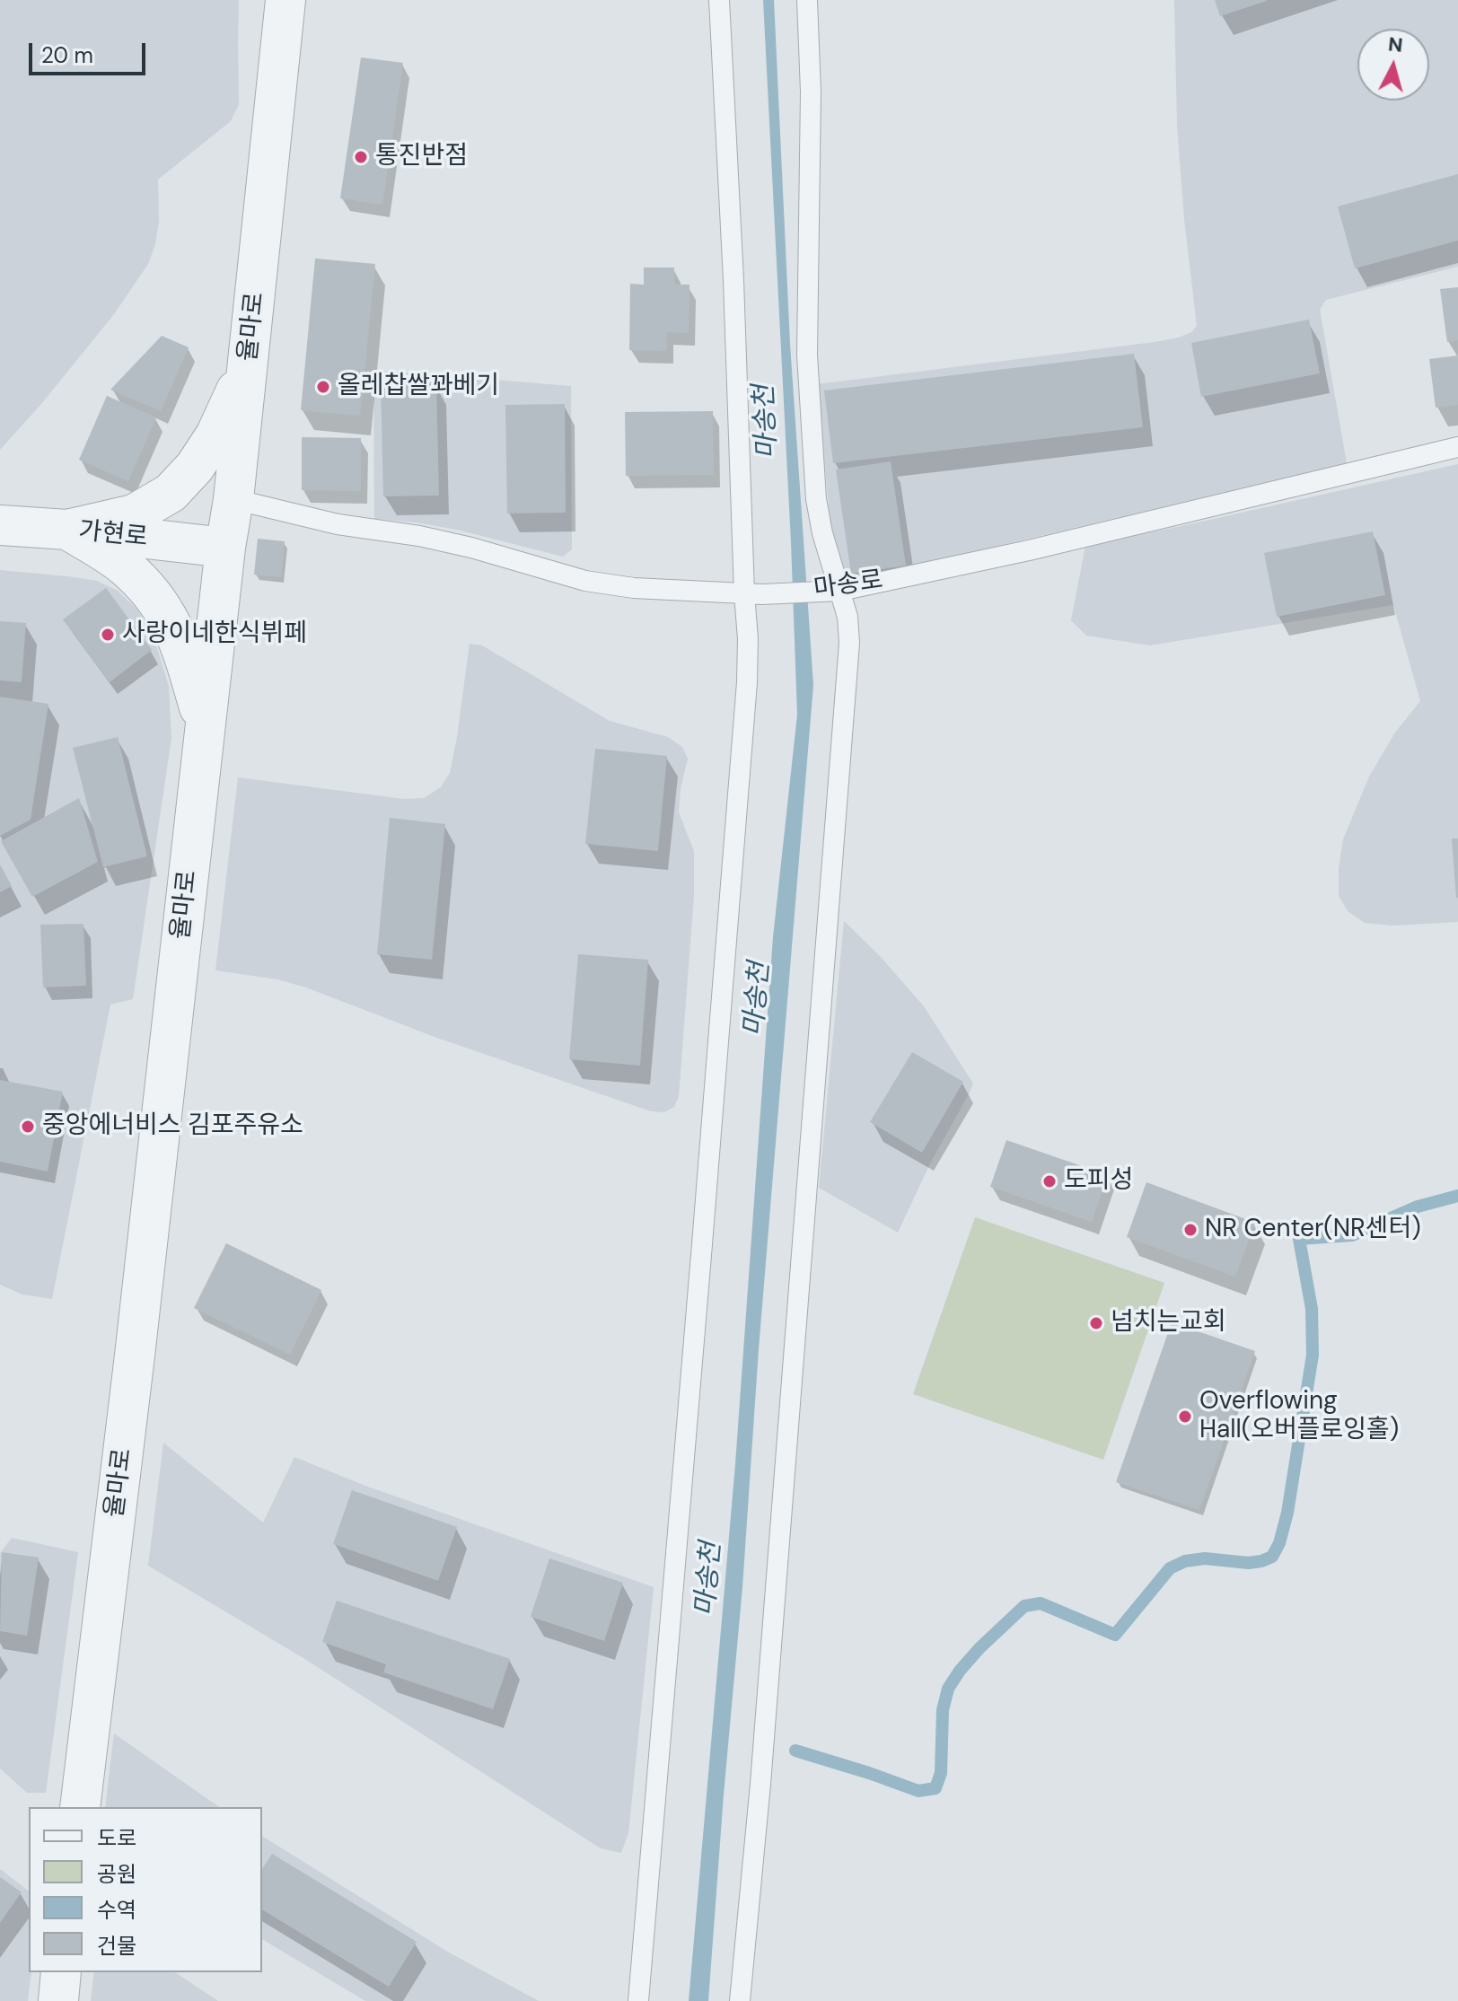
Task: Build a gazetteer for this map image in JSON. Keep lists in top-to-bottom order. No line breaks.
{"streets":{"street":["율마로","가현로"],"lane":["마송로"]},"crossings":[["율마로","가현로"],["율마로","마송로"]],"water":["마송천"],"places":["통진반점","올레찹쌀꽈베기","사랑이네한식뷔페","중앙에너비스 김포주유소","도피성","NR Center(NR센터)","넘치는교회","Overflowing Hall(오버플로잉홀)"],"legend":["도로","공원","수역","건물"],"scale_bar":"20 m","north":"top"}
